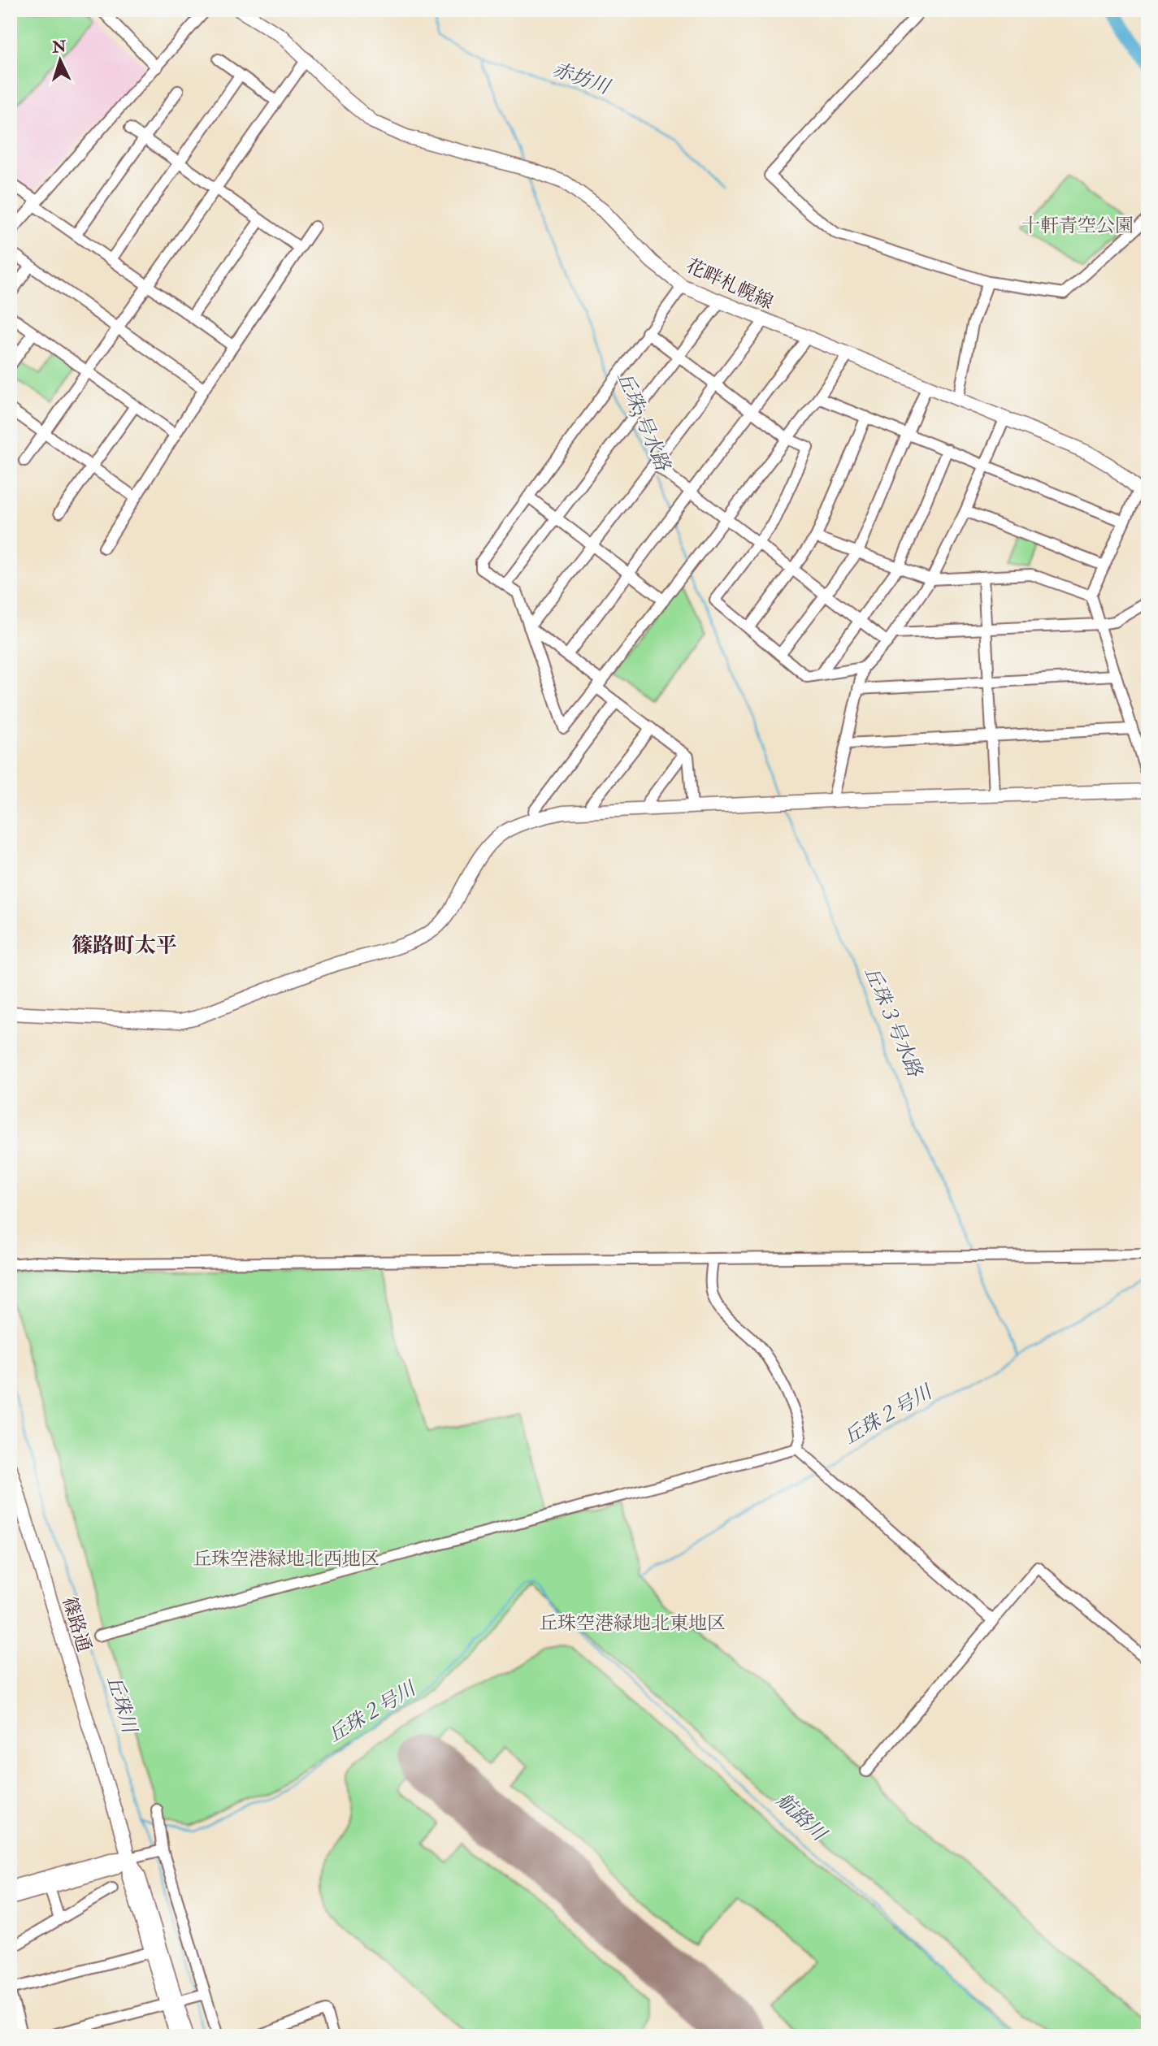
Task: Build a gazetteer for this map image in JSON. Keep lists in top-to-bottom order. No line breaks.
{"streets":{"street":["花畔札幌線","篠路通"]},"districts":["篠路町太平"],"water":["赤坊川","丘珠3号水路","丘珠３号水路","丘珠２号川","丘珠川","航路川"],"parks":["十軒青空公園","丘珠空港緑地北西地区","丘珠空港緑地北東地区"],"north":"top"}
